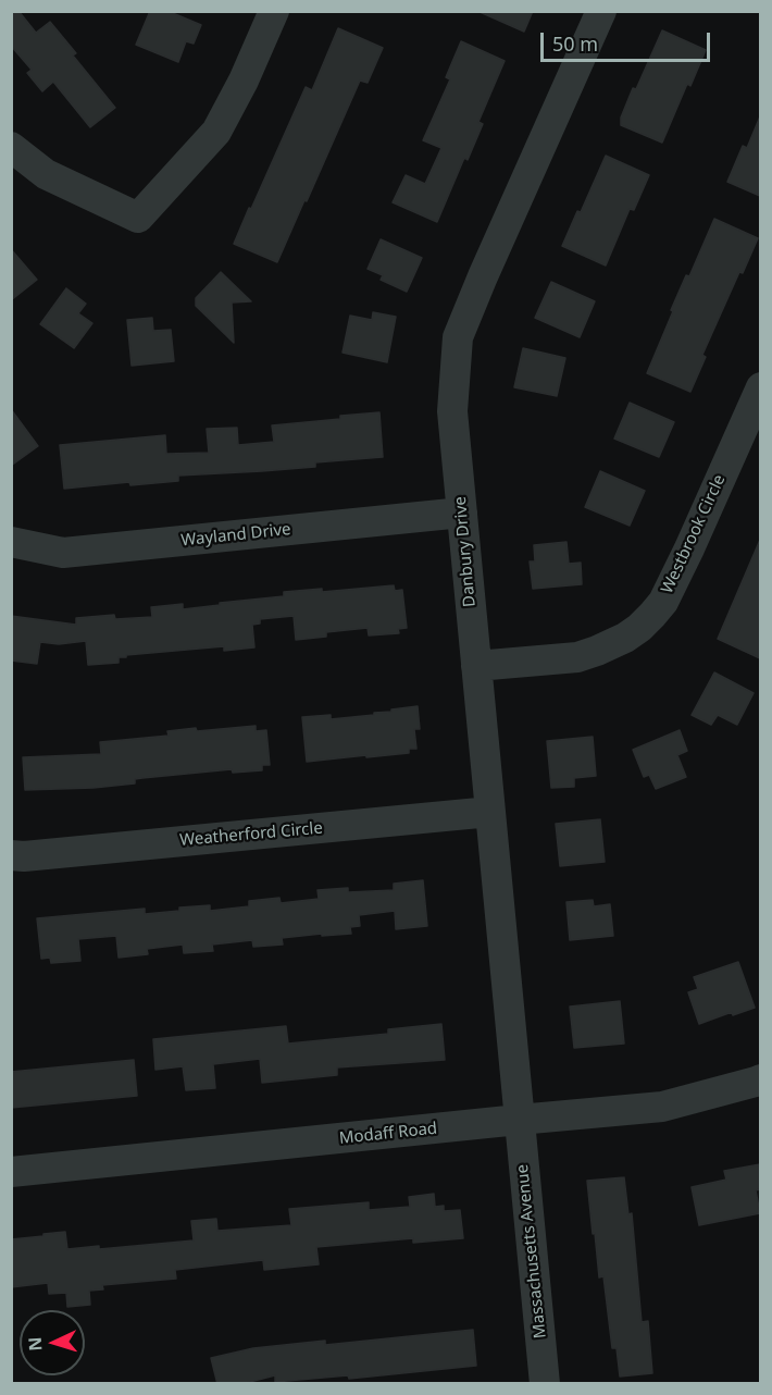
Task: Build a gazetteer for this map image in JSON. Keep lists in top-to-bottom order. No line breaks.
{"streets":{"street":["Westbrook Circle","Wayland Drive","Danbury Drive","Weatherford Circle","Modaff Road","Massachusetts Avenue"]},"crossings":[["Westbrook Circle","Danbury Drive"],["Wayland Drive","Danbury Drive"],["Danbury Drive","Weatherford Circle"],["Danbury Drive","Modaff Road"],["Danbury Drive","Massachusetts Avenue"],["Modaff Road","Massachusetts Avenue"]],"scale_bar":"50 m","north":"left"}
